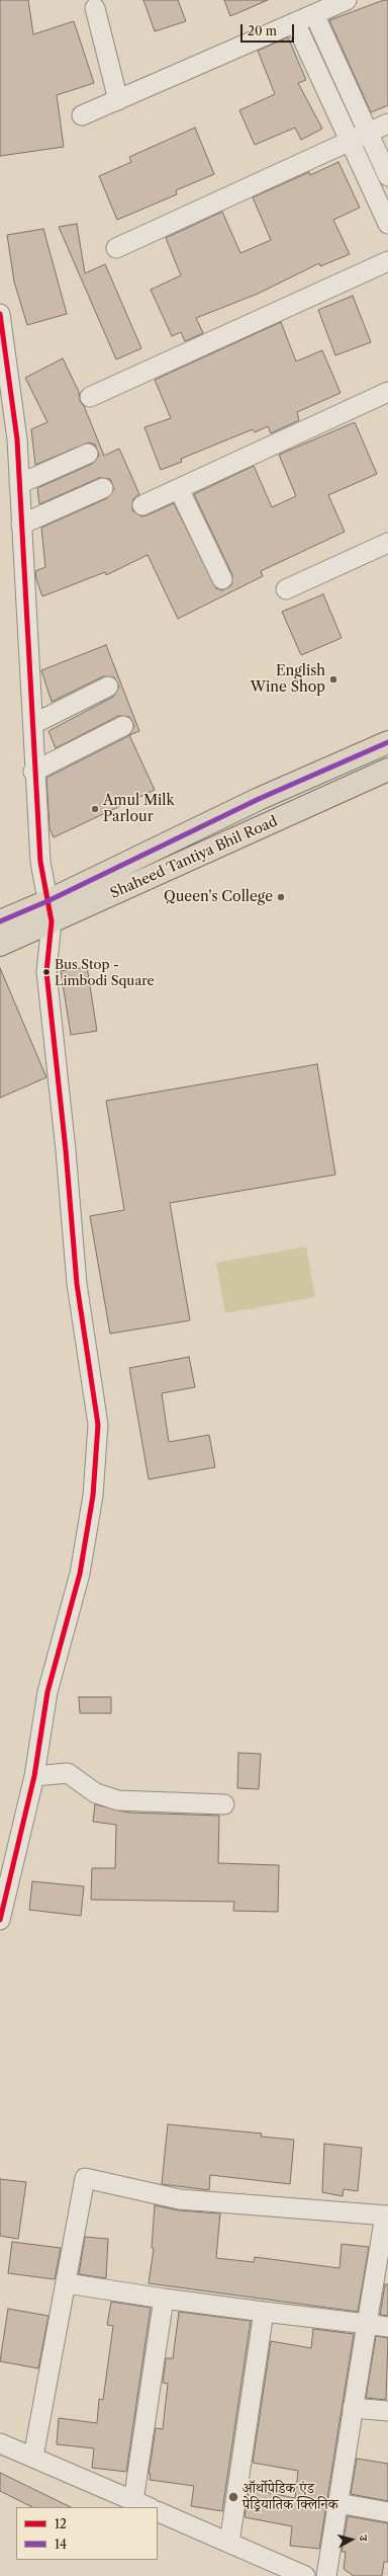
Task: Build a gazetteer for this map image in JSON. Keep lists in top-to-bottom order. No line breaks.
{"streets":{"main road":["Shaheed Tantiya Bhil Road"]},"places":["English Wine Shop","Amul Milk Parlour","Queen's College","Bus Stop - Limbodi Square","ऑर्थोपेडिक एंड पेड्रियातिक क्लिनिक"],"lines":["transit line 12","transit line 14"],"legend":["12","14"],"scale_bar":"20 m","north":"right"}
